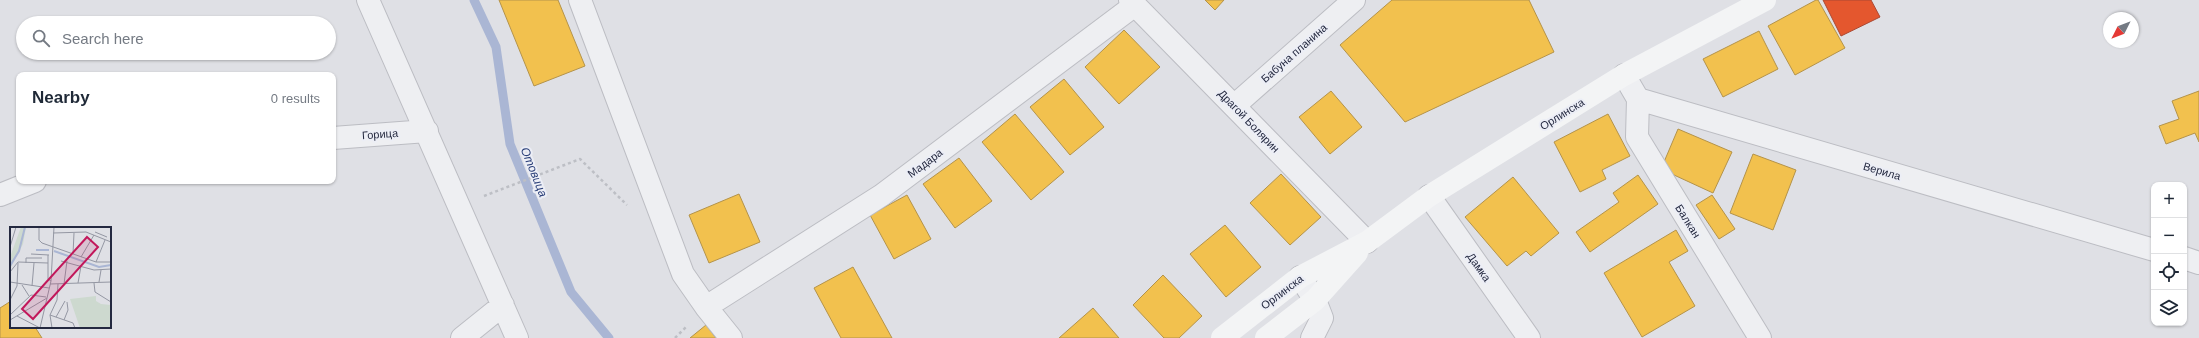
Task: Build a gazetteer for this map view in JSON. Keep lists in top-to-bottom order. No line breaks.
{"streets":{"street":["Бабуна планина","Орлинска","Драгой Болярин","Горица","Мадара","Верила","Балкан","Дамка"]},"crossings":[["Бабуна планина","Драгой Болярин"],["Орлинска","Драгой Болярин"],["Орлинска","Дамка"],["Драгой Болярин","Мадара"],["Верила","Балкан"]],"water":["Отовица"],"north":"bottom left","page":{"search":"Search here","heading":["Nearby","0 results"],"map_buttons":["+","−"]}}
